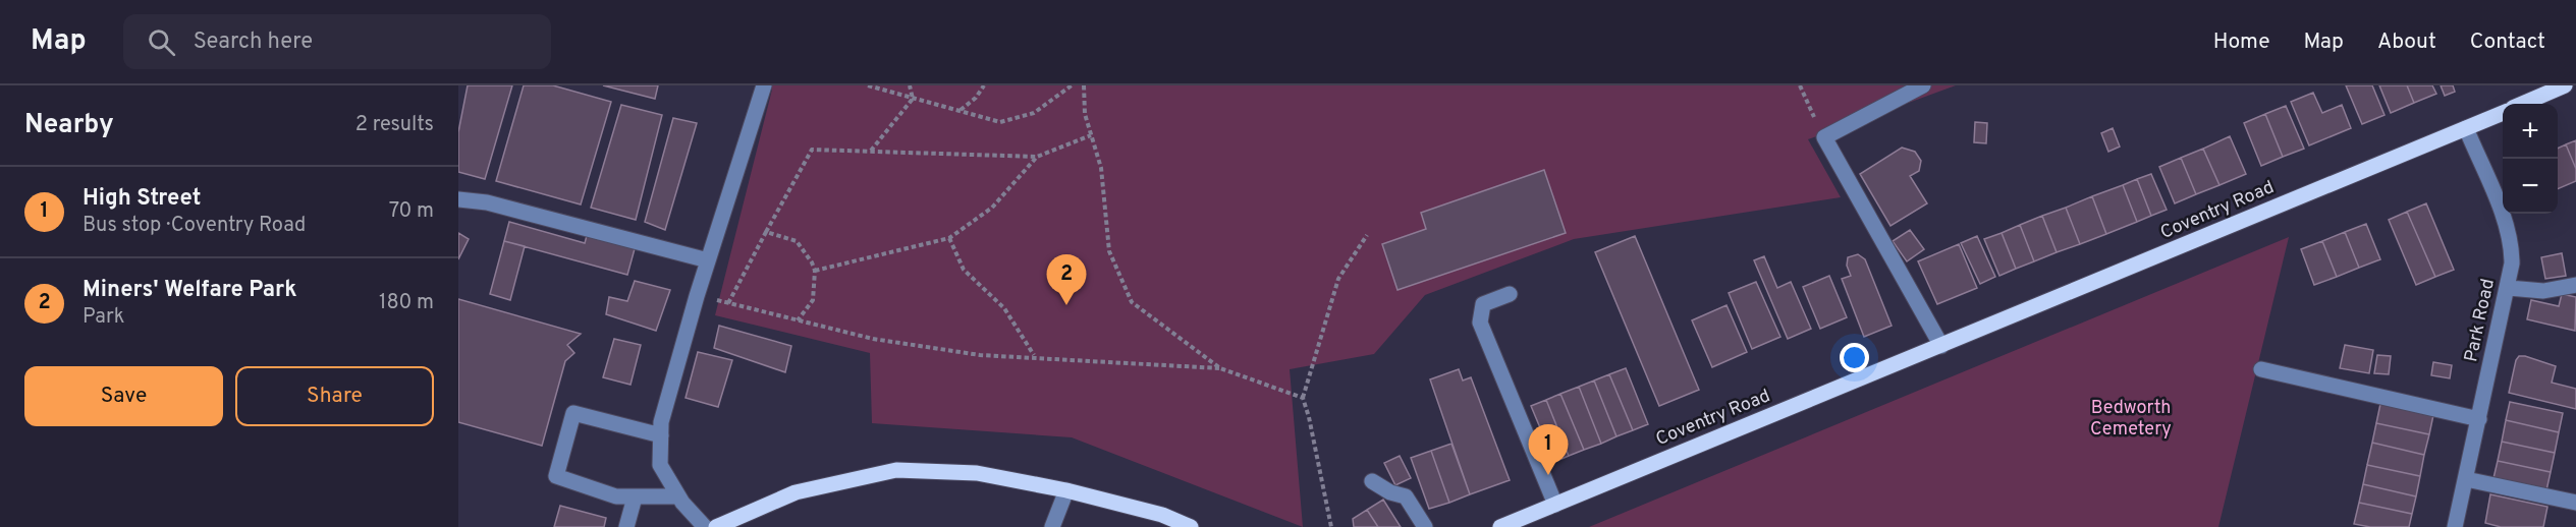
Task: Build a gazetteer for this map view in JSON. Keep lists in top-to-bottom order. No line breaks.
{"streets":{"main road":["Coventry Road"],"street":["Park Road"]},"crossings":[["Coventry Road","Park Road"]],"parks":["Bedworth Cemetery"],"page":{"header":"Map","search":"Search here","nav":["Home","Map","About","Contact"],"heading":["Nearby","2 results"],"map_buttons":["+","−"],"list":[{"mark":"1","name":"High Street","note":"Bus stop · Coventry Road","value":"70 m"},{"mark":"2","name":"Miners' Welfare Park","note":"Park","value":"180 m"}],"pins":["2","1"],"buttons":["Save","Share"]}}
